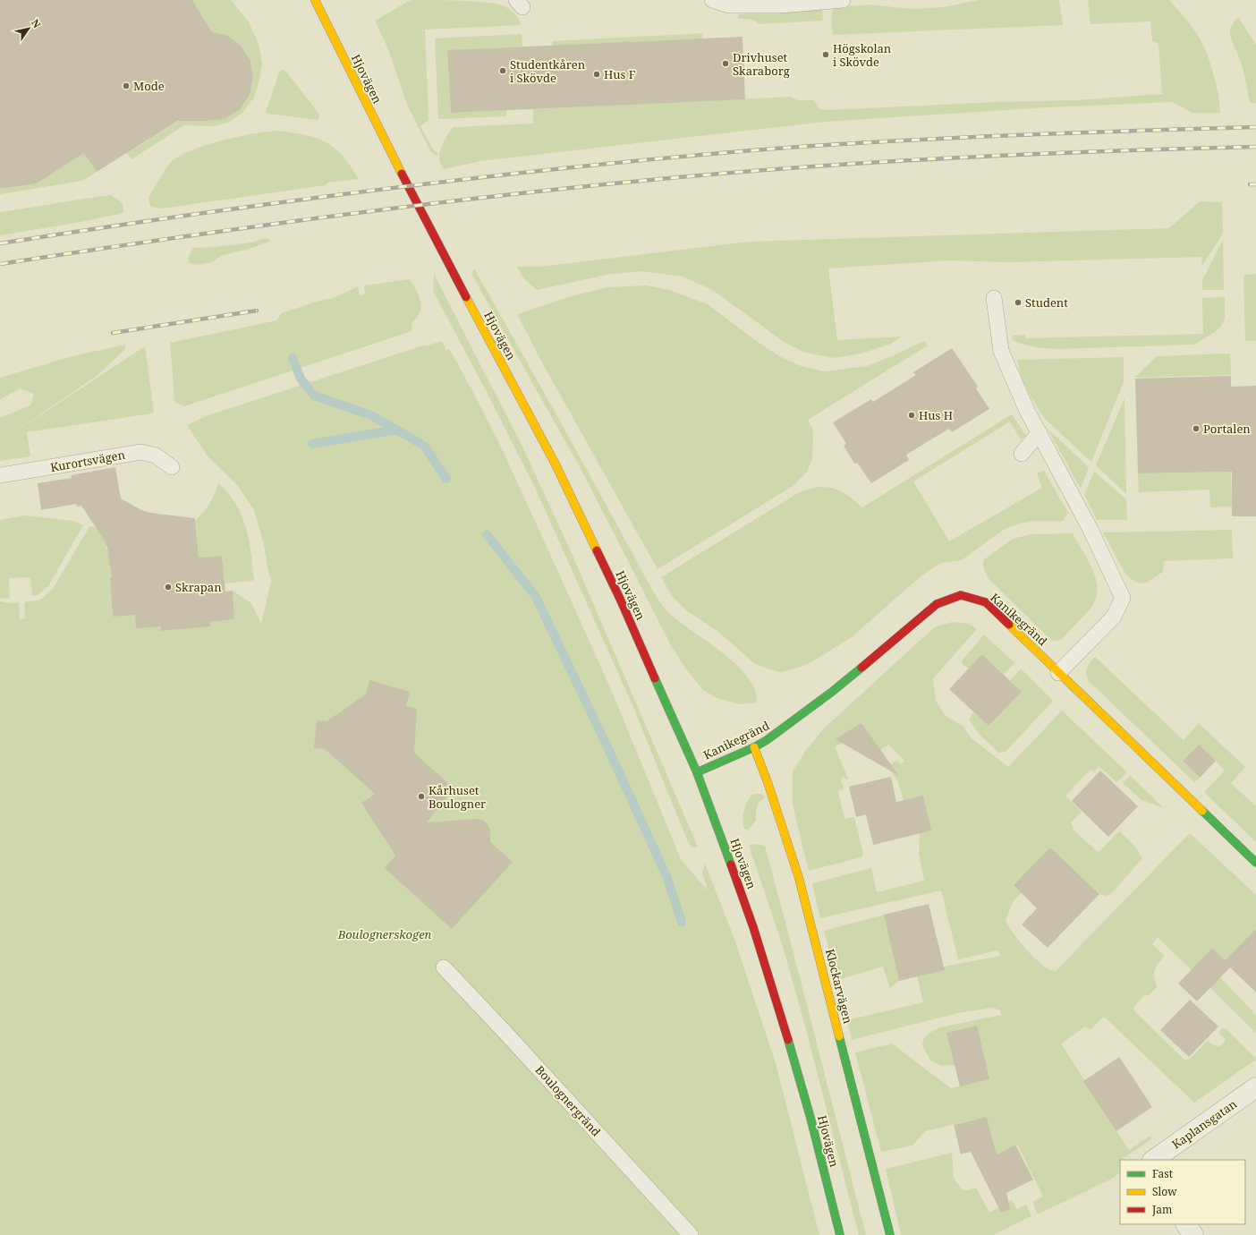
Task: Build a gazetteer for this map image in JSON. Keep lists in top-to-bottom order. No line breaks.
{"streets":{"main road":["Hjovägen","Kanikegränd","Klockarvägen"],"street":["Kaplansgatan"],"lane":["Kurortsvägen","Boulognergränd"]},"crossings":[["Hjovägen","Kanikegränd"],["Kanikegränd","Klockarvägen"]],"parks":["Boulognerskogen"],"places":["Högskolan i Skövde","Drivhuset Skaraborg","Studentkåren i Skövde","Hus F","Mode","Student","Hus H","Portalen","Skrapan","Kårhuset Boulogner"],"legend":["Fast","Slow","Jam"],"north":"top right"}
